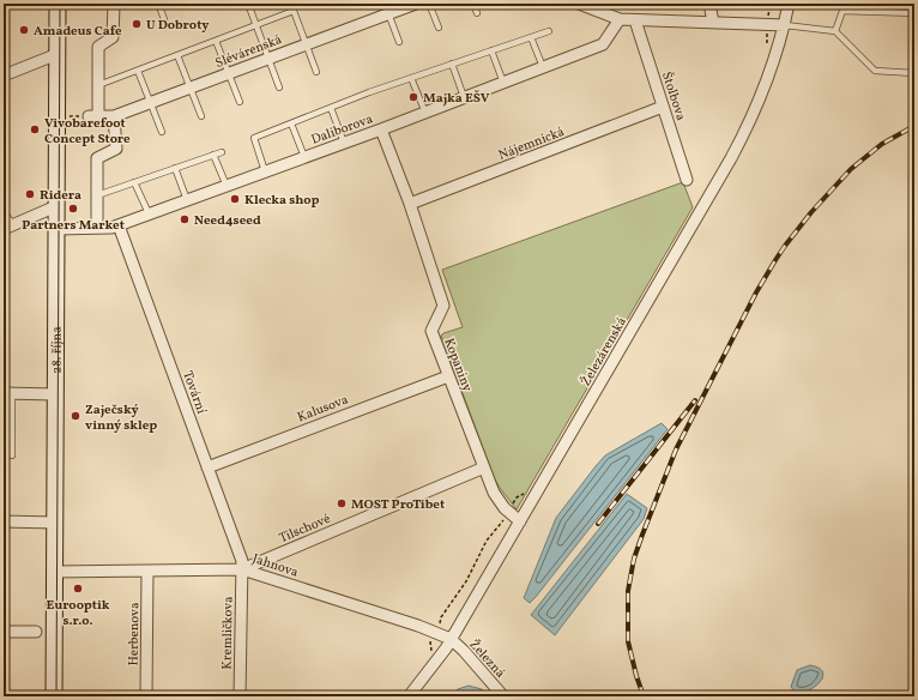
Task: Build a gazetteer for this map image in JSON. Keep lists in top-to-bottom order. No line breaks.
{"streets":{"main road":["28. října"],"street":["Slévárenská","Štolbova","Daliborova","Nájemnická","Železárenská","Kopaniny","Tovární","Kalusova","Tilschové","Jahnova","Kremličkova","Herbenova","Železná"]},"crossings":[["Štolbova","Nájemnická"],["Daliborova","28. října"],["Daliborova","Kopaniny"],["Daliborova","Tovární"],["Nájemnická","Kopaniny"],["28. října","Jahnova"],["Železárenská","Kopaniny"],["Železárenská","Jahnova"],["Železárenská","Železná"],["Kopaniny","Kalusova"],["Kopaniny","Tilschové"],["Tovární","Kalusova"],["Tovární","Tilschové"],["Tovární","Jahnova"],["Tovární","Kremličkova"],["Tilschové","Jahnova"],["Tilschové","Kremličkova"],["Jahnova","Kremličkova"],["Jahnova","Herbenova"],["Jahnova","Železná"]],"places":["U Dobroty","Amadeus Cafe","Majka EŠV","Vivobarefoot Concept Store","Ridera","Klecka shop","Partners Market","Need4seed","Zaječský vinný sklep","MOST ProTibet","Eurooptik s.r.o."]}
